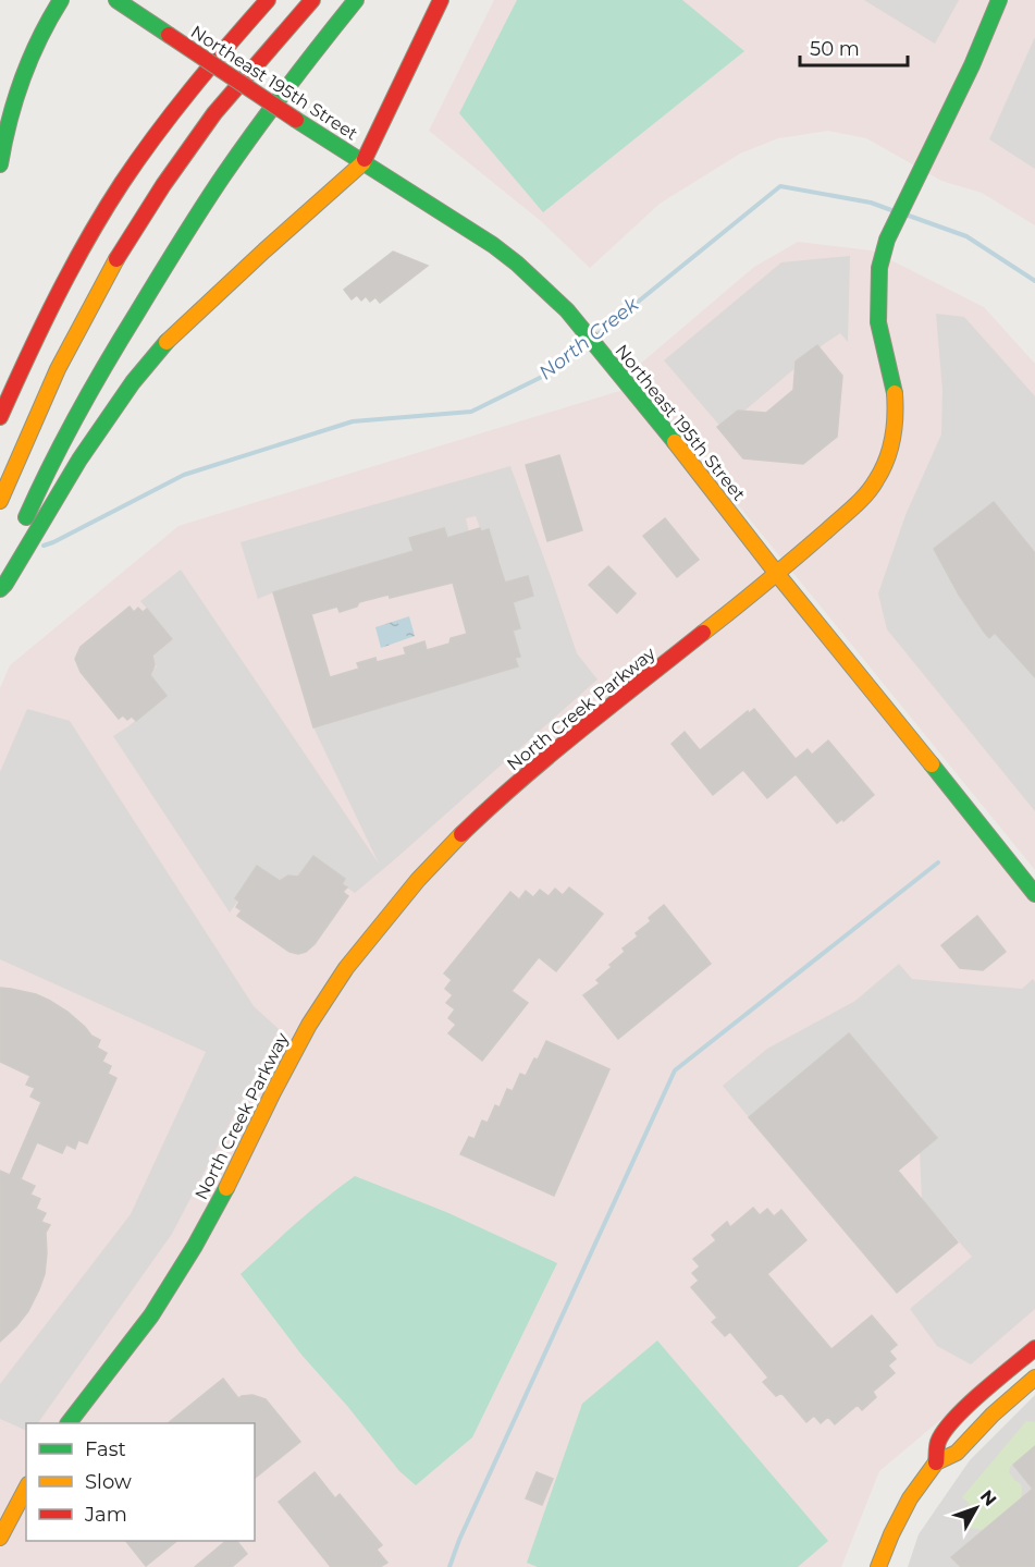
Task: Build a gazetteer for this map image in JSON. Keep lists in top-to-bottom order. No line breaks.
{"streets":{"main road":["Northeast 195th Street","North Creek Parkway"]},"crossings":[["Northeast 195th Street","North Creek Parkway"]],"water":["North Creek"],"legend":["Fast","Slow","Jam"],"scale_bar":"50 m","north":"top right"}
